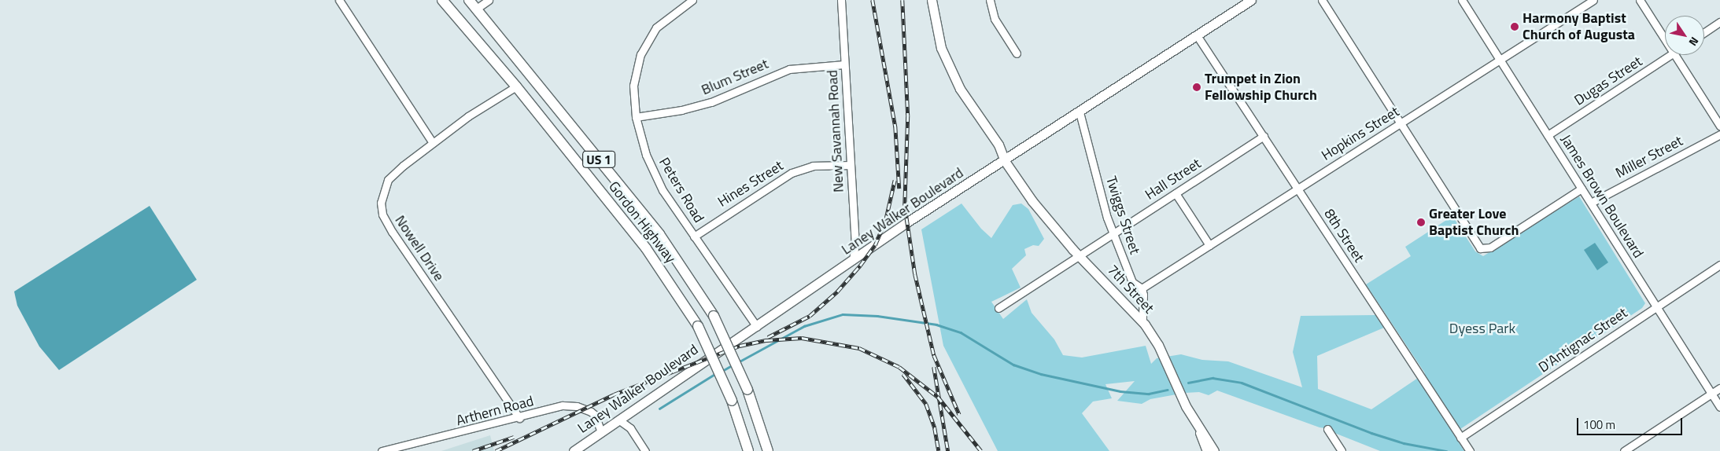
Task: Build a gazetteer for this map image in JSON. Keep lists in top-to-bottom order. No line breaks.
{"streets":{"highway":["US 1","Gordon Highway"],"main road":["Laney Walker Boulevard","7th Street"],"street":["Blum Street","Dugas Street","New Savannah Road","Hopkins Street","Miller Street","Hall Street","Hines Street","Peters Road","James Brown Boulevard","Twiggs Street","8th Street","Nowell Drive","D'Antignac Street","Arthern Road"]},"crossings":[["Blum Street","New Savannah Road"],["Blum Street","Peters Road"],["Dugas Street","James Brown Boulevard"],["New Savannah Road","Hines Street"],["New Savannah Road","Laney Walker Boulevard"],["Hopkins Street","James Brown Boulevard"],["Hopkins Street","Twiggs Street"],["Hopkins Street","8th Street"],["Miller Street","James Brown Boulevard"],["Hall Street","Twiggs Street"],["Hall Street","8th Street"],["Hall Street","7th Street"],["Hines Street","Peters Road"],["Peters Road","Laney Walker Boulevard"],["James Brown Boulevard","D'Antignac Street"],["Laney Walker Boulevard","Twiggs Street"],["Laney Walker Boulevard","8th Street"],["Laney Walker Boulevard","7th Street"],["Laney Walker Boulevard","Arthern Road"],["Gordon Highway","Nowell Drive"],["8th Street","D'Antignac Street"],["Nowell Drive","Arthern Road"]],"parks":["Dyess Park"],"places":["Harmony Baptist Church of Augusta","Trumpet in Zion Fellowship Church","Greater Love Baptist Church"],"scale_bar":"100 m","north":"bottom right"}
